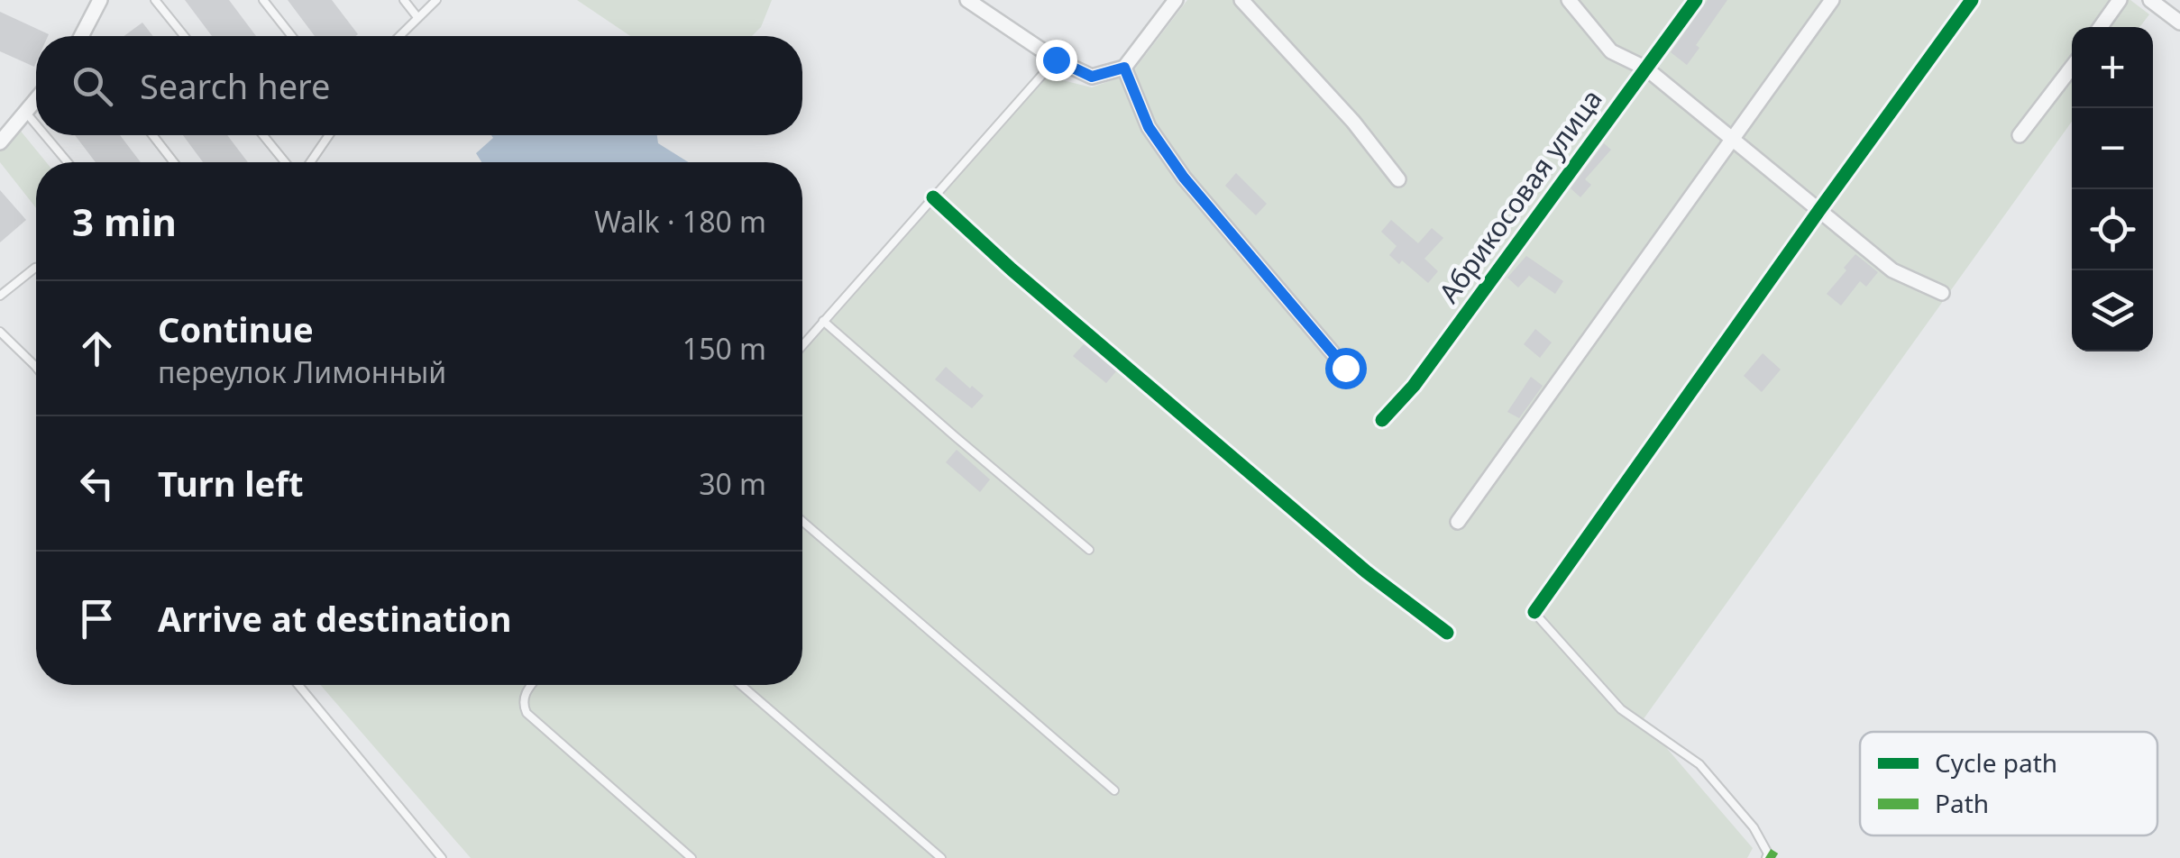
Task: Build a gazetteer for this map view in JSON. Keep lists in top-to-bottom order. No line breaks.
{"streets":{"street":["Абрикосовая улица"]},"legend":["Cycle path","Path"],"page":{"map_buttons":["+","−"],"search":"Search here","heading":["3 min","Walk · 180 m"],"list":[["Continue","переулок Лимонный","150 m"],["Turn left","30 m"],"Arrive at destination"]}}
